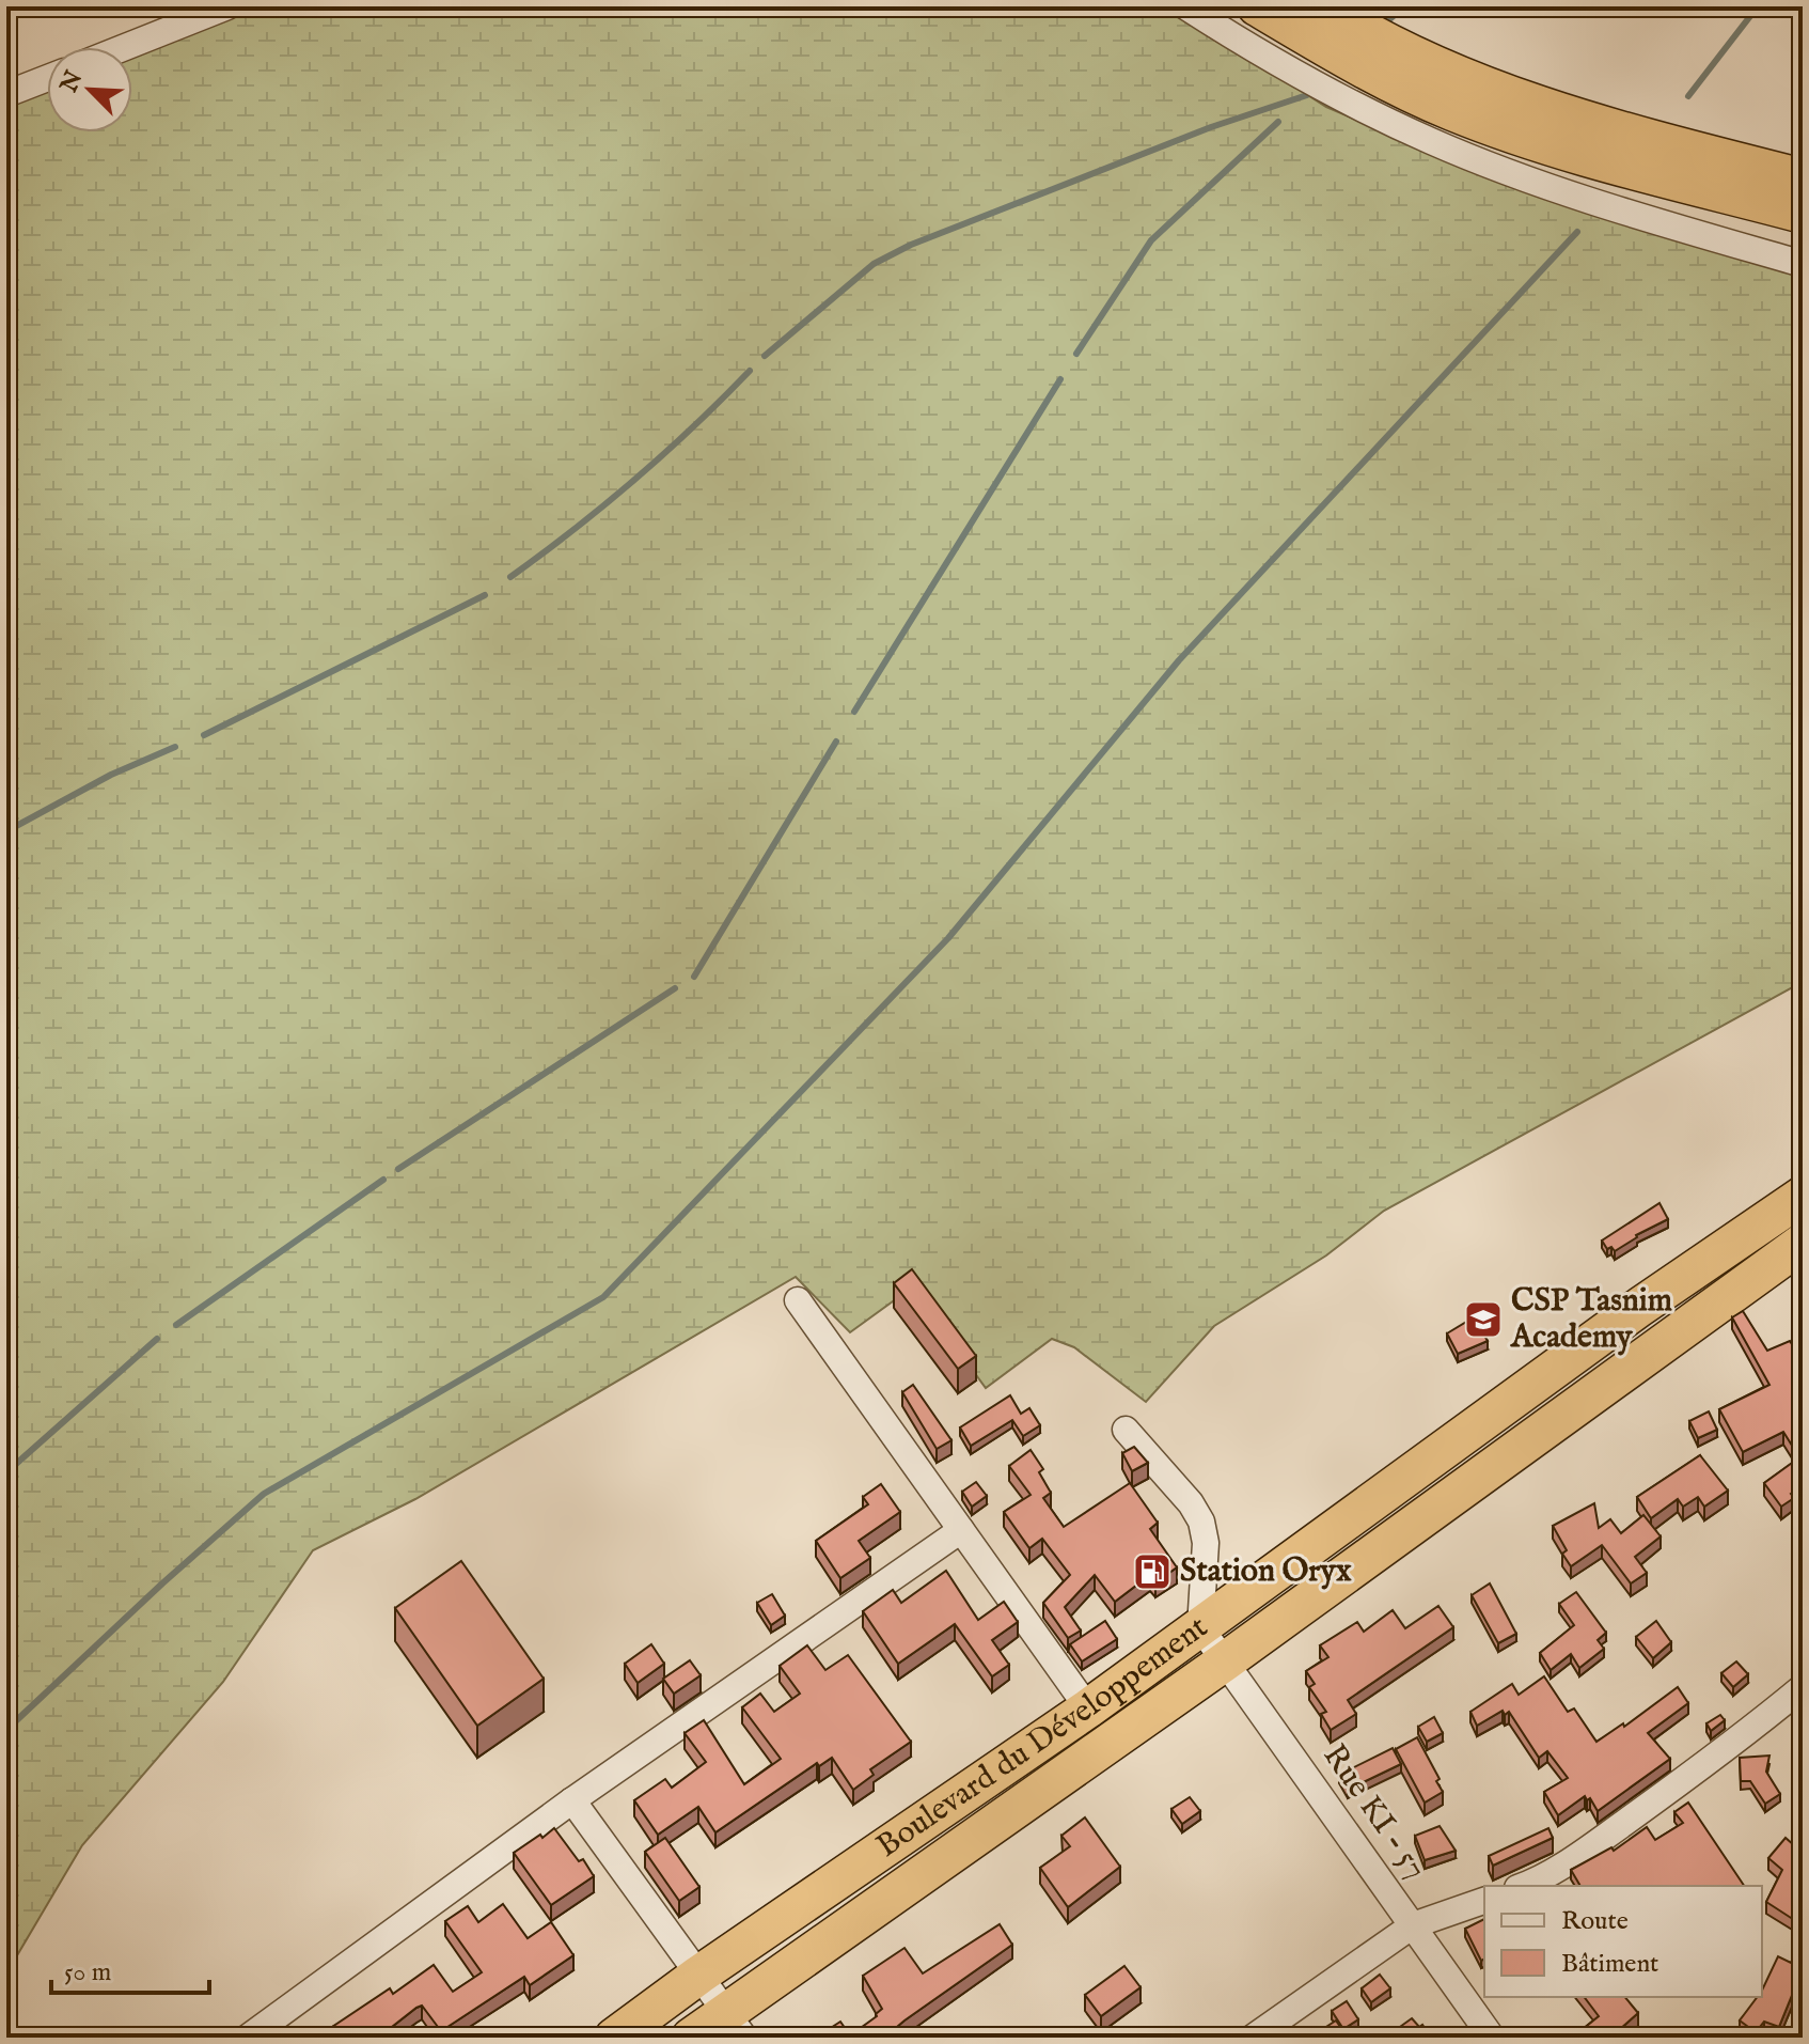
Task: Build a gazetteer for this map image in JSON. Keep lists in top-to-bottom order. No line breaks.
{"streets":{"highway":["Boulevard du Développement"],"street":["Rue KI - 57"]},"crossings":[["Boulevard du Développement","Rue KI - 57"]],"places":{"school or university":["CSP Tasnim Academy"],"fuel station":["Station Oryx"]},"legend":["Route","Bâtiment"],"scale_bar":"50 m","north":"top left"}
